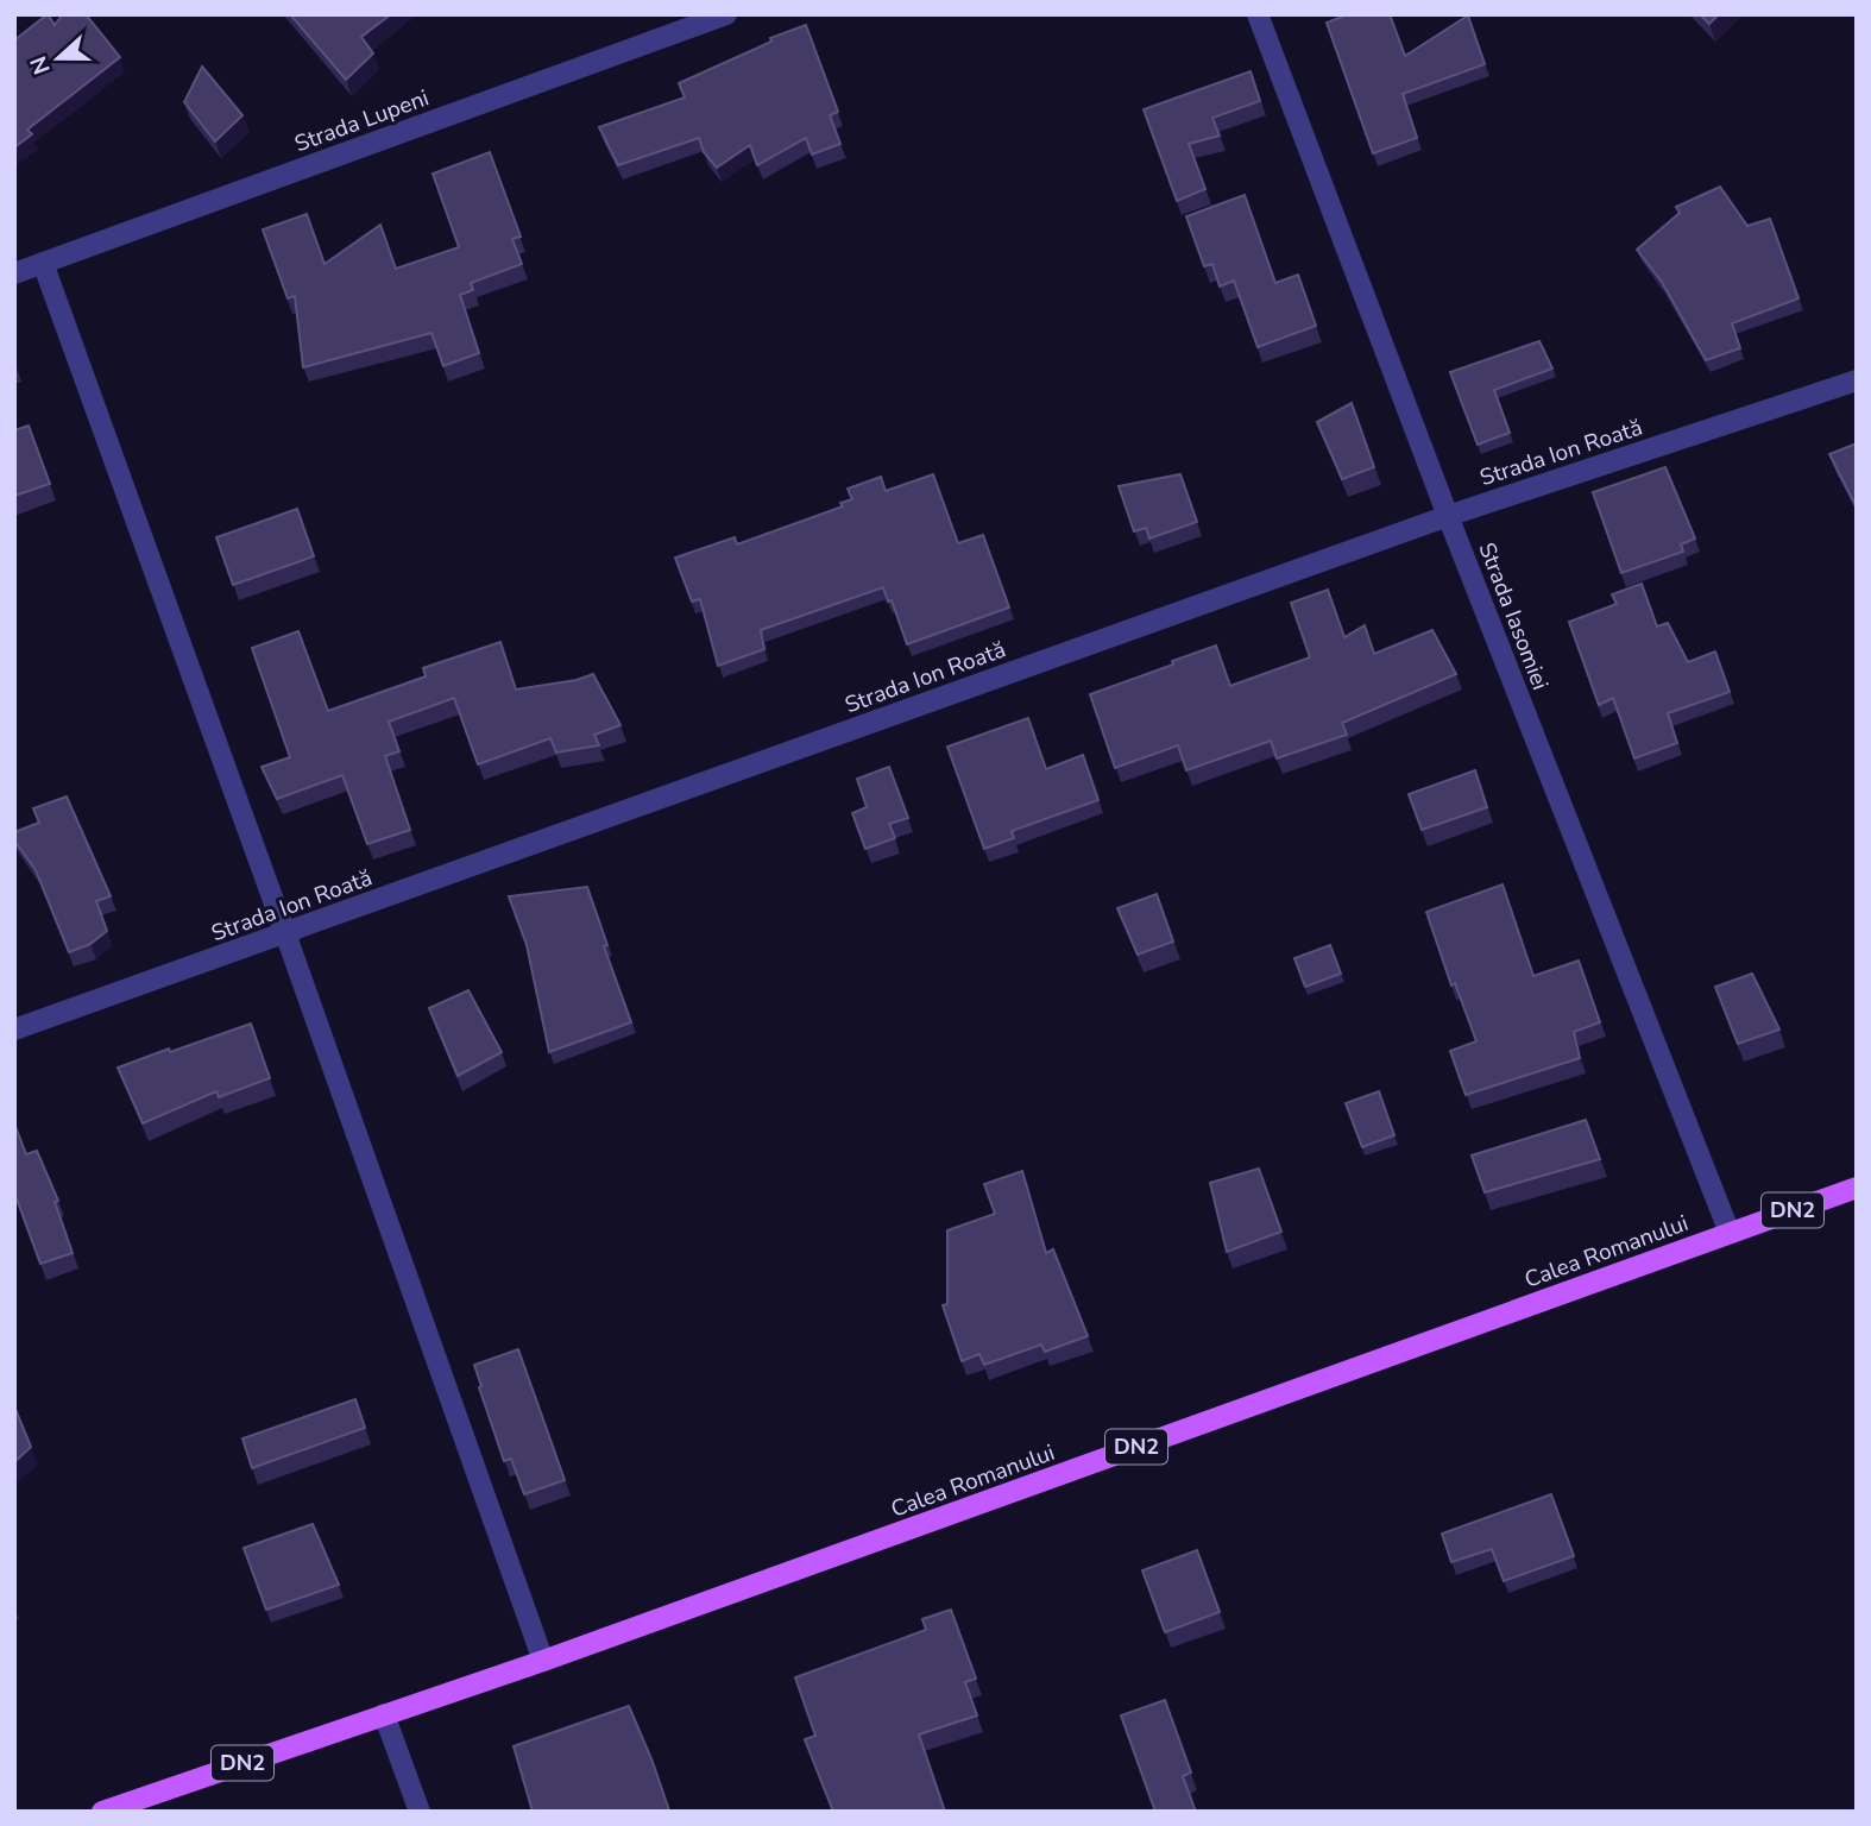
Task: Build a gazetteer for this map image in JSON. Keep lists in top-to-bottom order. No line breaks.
{"streets":{"main road":["DN2","Calea Romanului"],"street":["Strada Lupeni","Strada Ion Roată","Strada Iasomiei"]},"crossings":[["Strada Ion Roată","Strada Iasomiei"],["Strada Iasomiei","Calea Romanului"]],"north":"left"}
